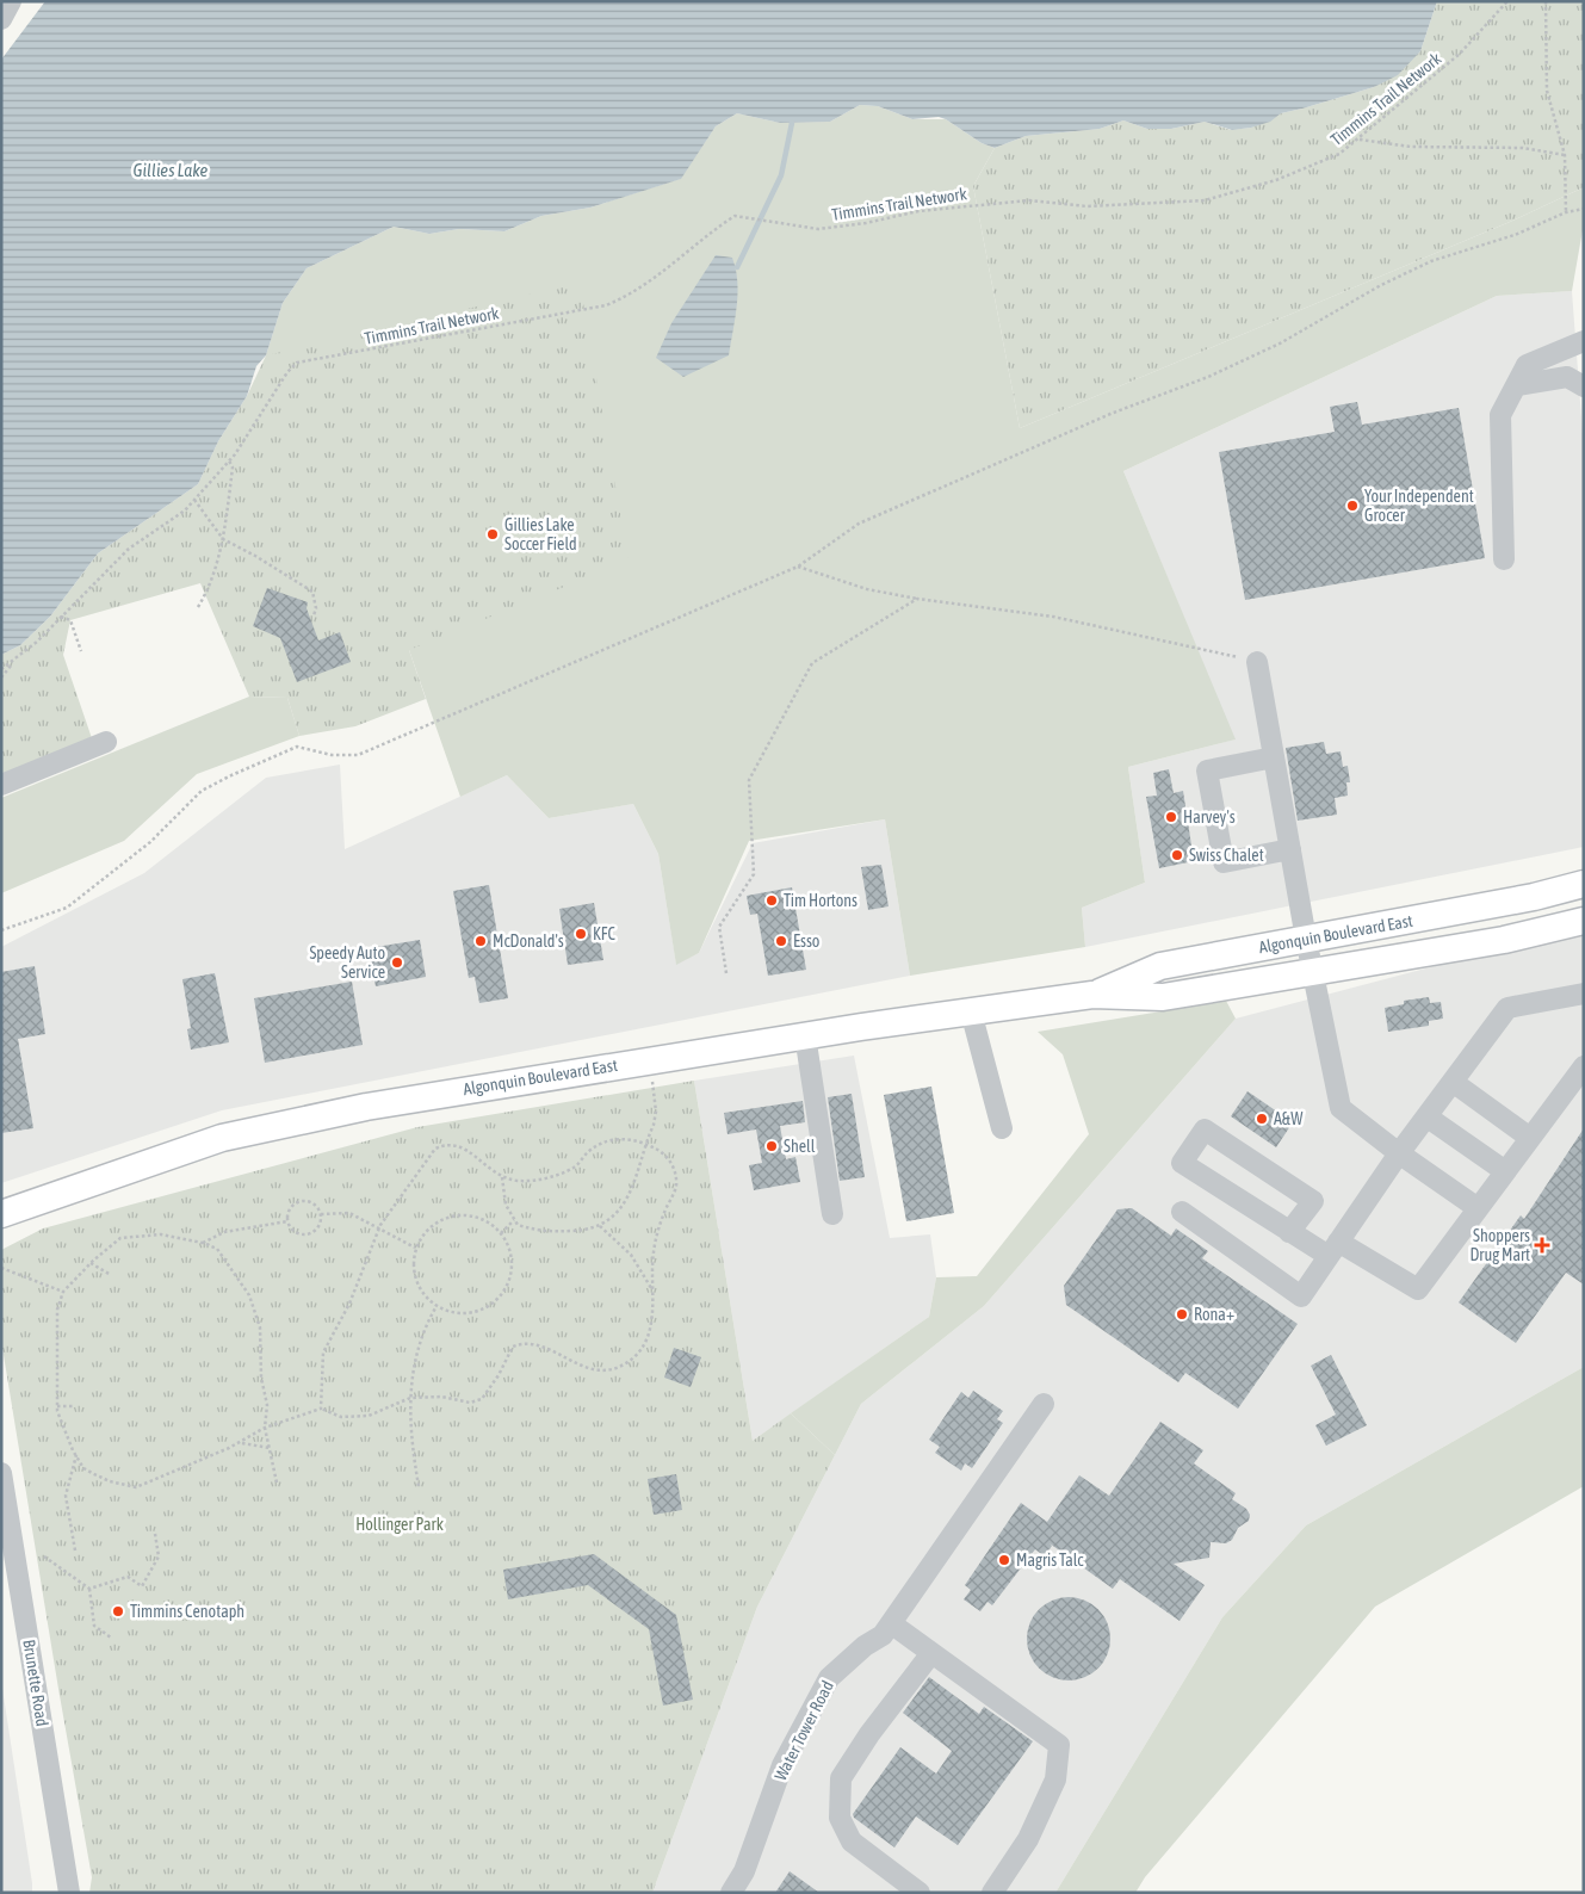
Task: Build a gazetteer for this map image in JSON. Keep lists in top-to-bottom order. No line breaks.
{"streets":{"main road":["Algonquin Boulevard East"],"street":["Brunette Road","Water Tower Road"],"path":["Timmins Trail Network"]},"water":["Gillies Lake"],"parks":["Hollinger Park"],"places":{"other":["Your Independent Grocer","Gillies Lake Soccer Field","Harvey's","Swiss Chalet","Tim Hortons","KFC","McDonald's","Esso","Speedy Auto Service","A&W","Shell","Rona+","Magris Talc","Timmins Cenotaph"],"health":["Shoppers Drug Mart"]}}
